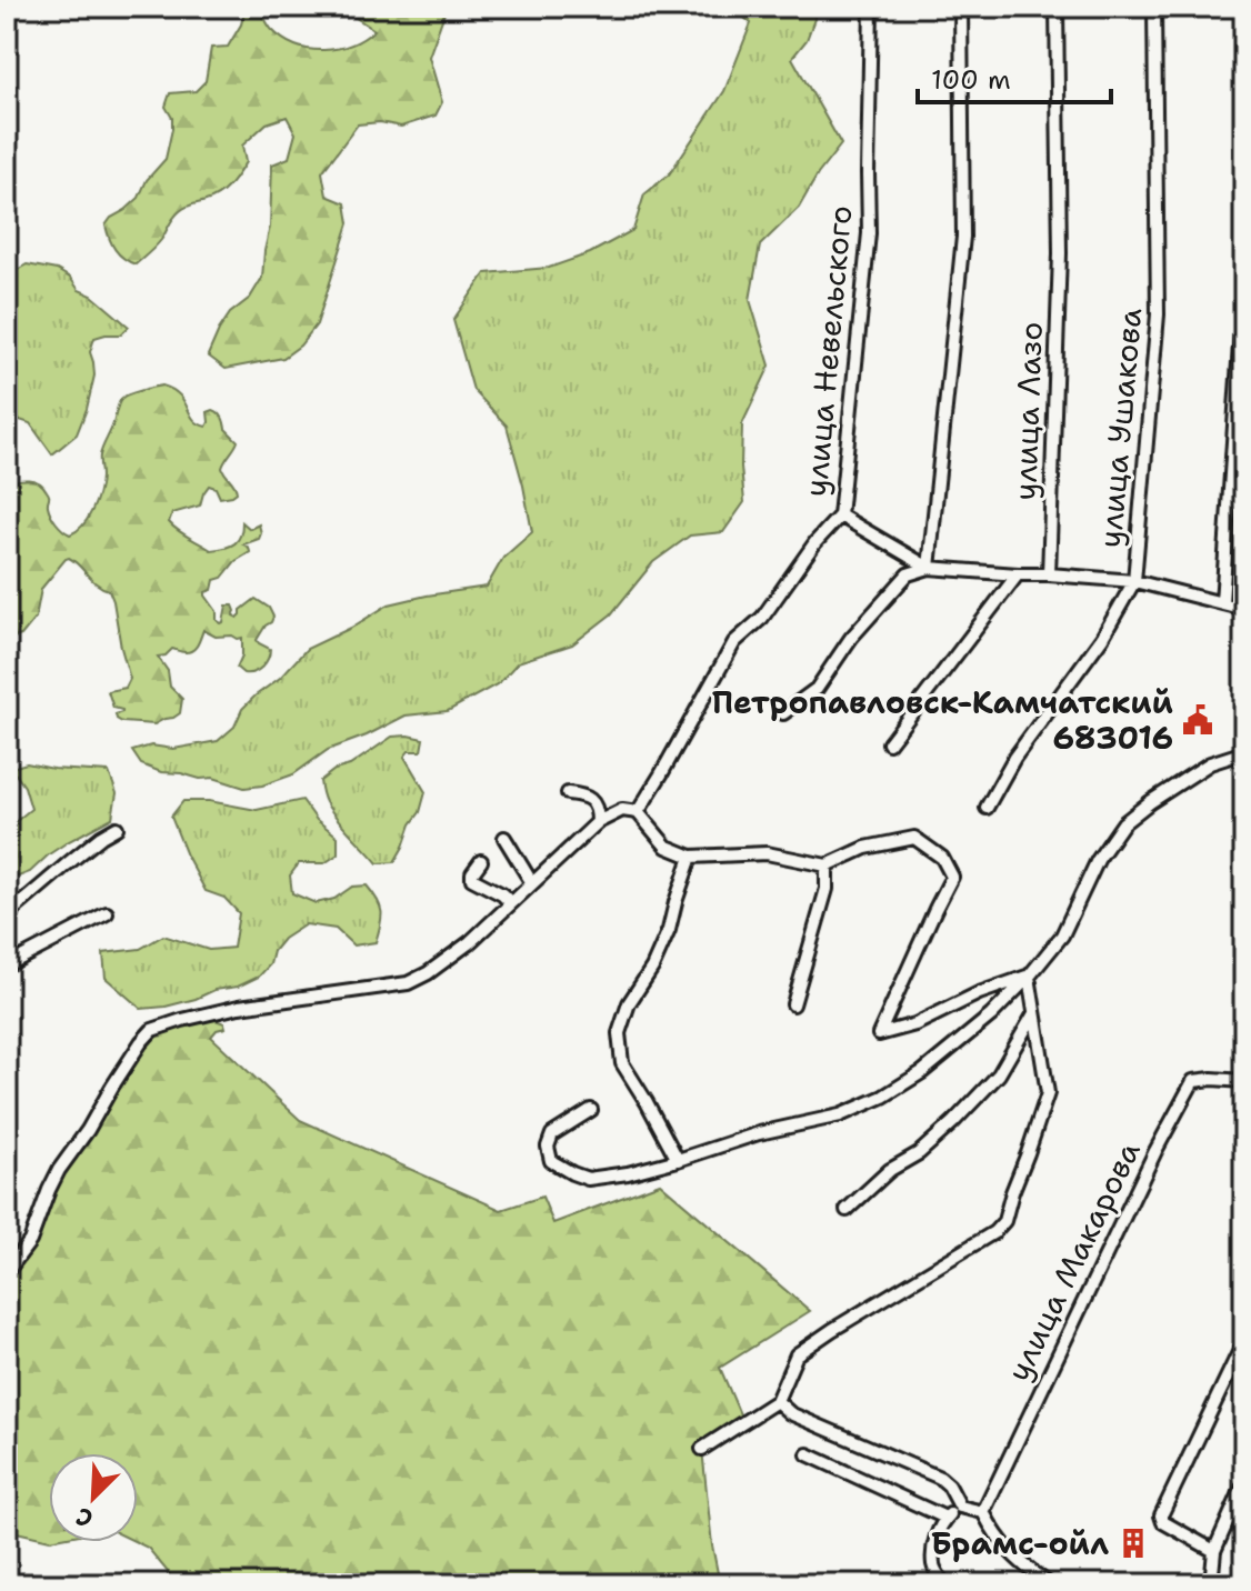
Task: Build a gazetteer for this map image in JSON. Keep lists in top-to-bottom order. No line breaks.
{"streets":{"street":["улица Невельского","улица Лазо","улица Ушакова","улица Макарова"]},"places":{"public building":["Петропавловск-Камчатский 683016"],"building":["Брамс-ойл"]},"scale_bar":"100 m","north":"bottom left"}
